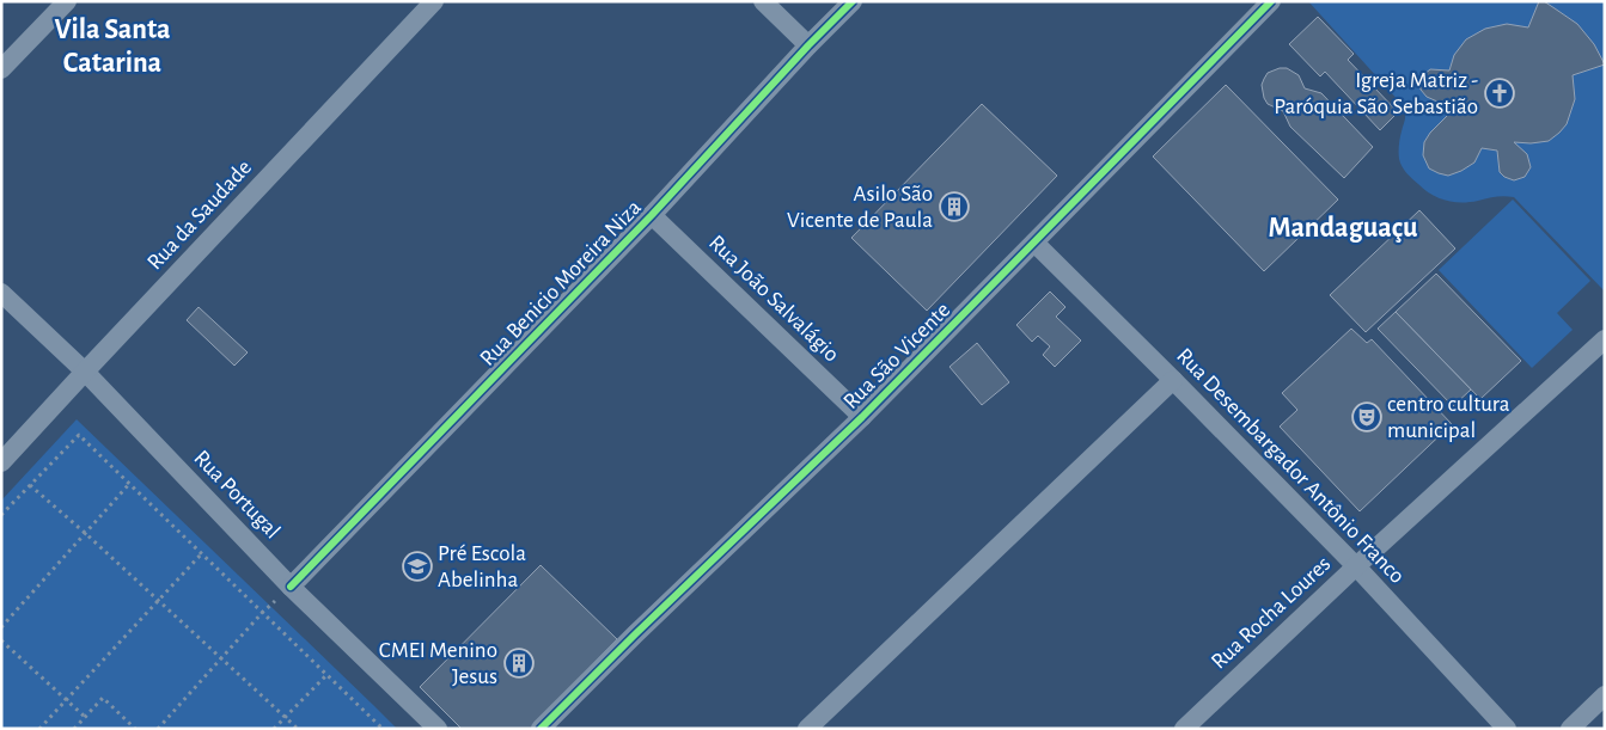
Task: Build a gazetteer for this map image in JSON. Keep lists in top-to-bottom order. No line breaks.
{"streets":{"street":["Rua da Saudade","Rua Benicio Moreira Niza","Rua João Salvalágio","Rua São Vicente","Rua Desembargador Antônio Franco","Rua Portugal","Rua Rocha Loures"]},"crossings":[["Rua da Saudade","Rua Portugal"],["Rua Benicio Moreira Niza","Rua João Salvalágio"],["Rua Benicio Moreira Niza","Rua Portugal"],["Rua João Salvalágio","Rua São Vicente"],["Rua São Vicente","Rua Desembargador Antônio Franco"],["Rua Desembargador Antônio Franco","Rua Rocha Loures"]],"districts":["Vila Santa Catarina","Mandaguaçu"],"places":{"church":["Igreja Matriz - Paróquia São Sebastião"],"building":["Asilo São Vicente de Paula","CMEI Menino Jesus"],"theatre":["centro cultura municipal"],"school or university":["Pré Escola Abelinha"]}}
